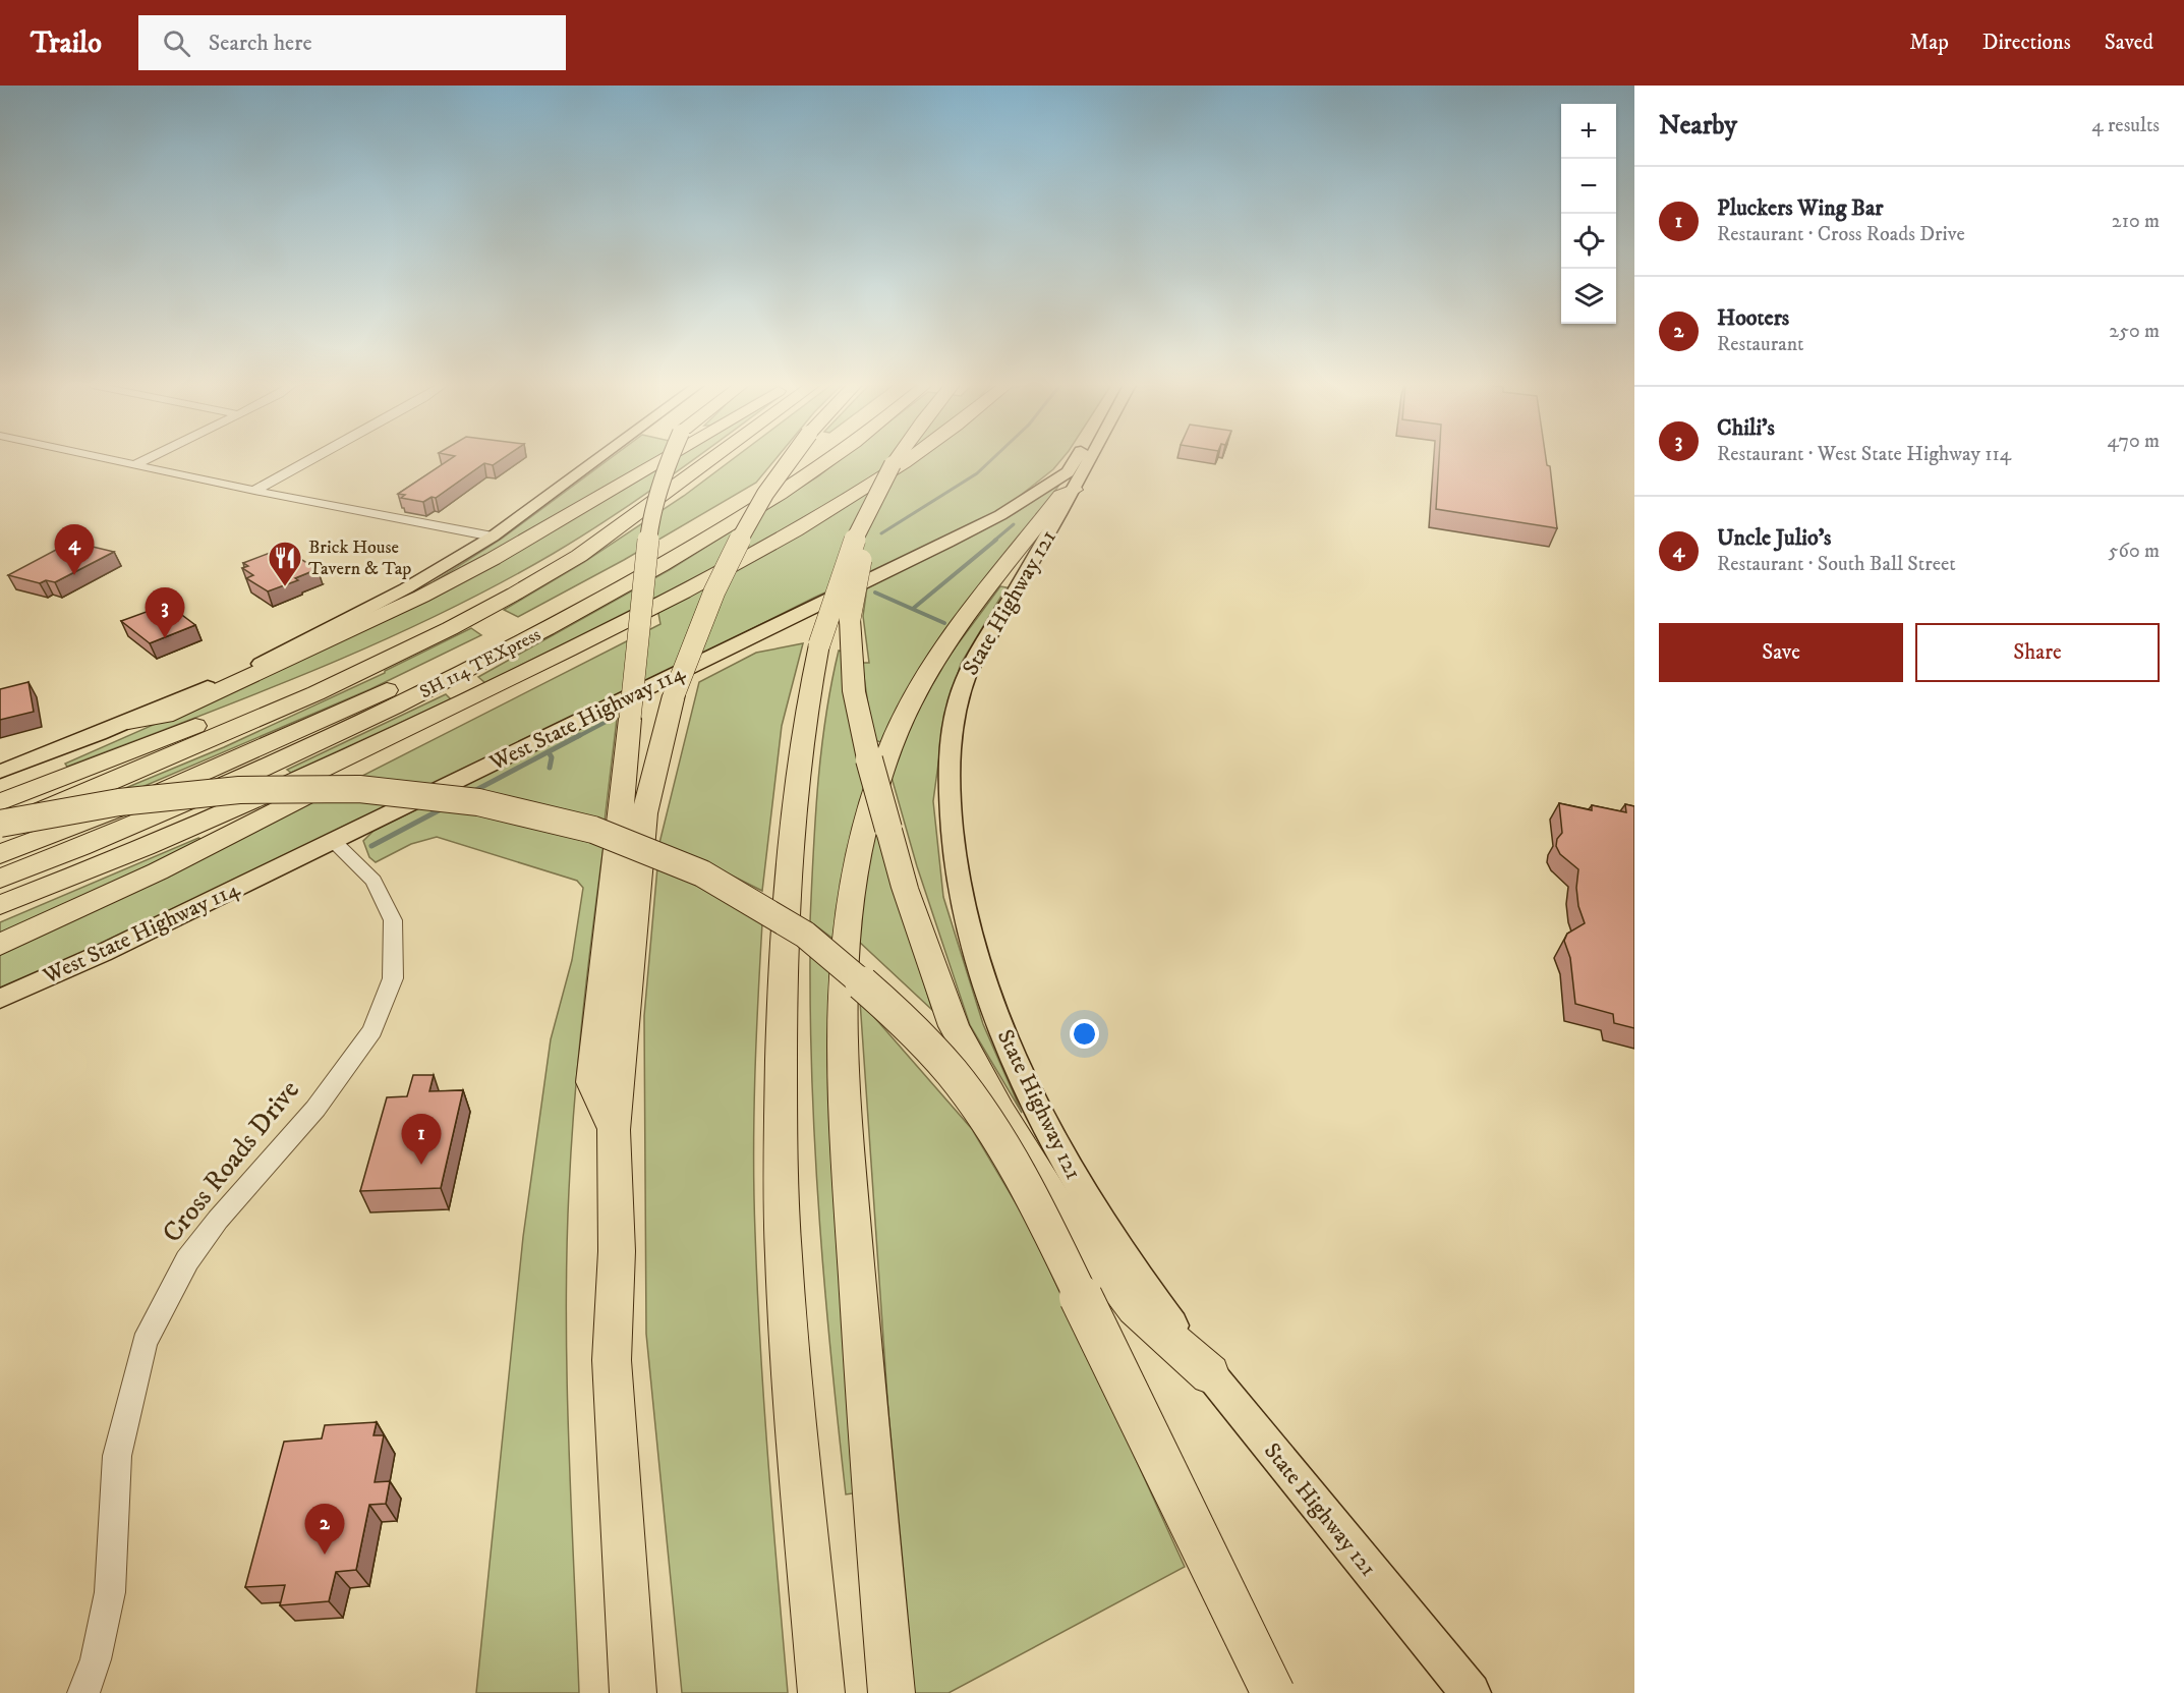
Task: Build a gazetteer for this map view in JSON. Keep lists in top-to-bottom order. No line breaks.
{"streets":{"highway":["SH 114 TEXpress"],"main road":["State Highway 121","West State Highway 114"],"street":["Cross Roads Drive"]},"crossings":[["West State Highway 114","Cross Roads Drive"]],"places":{"restaurant":["Brick House Tavern & Tap"]},"page":{"header":"Trailo","search":"Search here","nav":["Map","Directions","Saved"],"heading":["Nearby","4 results"],"map_buttons":["+","−"],"list":[{"mark":"1","name":"Pluckers Wing Bar","note":"Restaurant · Cross Roads Drive","value":"210 m"},{"mark":"2","name":"Hooters","note":"Restaurant","value":"250 m"},{"mark":"3","name":"Chili's","note":"Restaurant · West State Highway 114","value":"470 m"},{"mark":"4","name":"Uncle Julio's","note":"Restaurant · South Ball Street","value":"560 m"}],"pins":["4","3","1","2"],"buttons":["Save","Share"]}}
